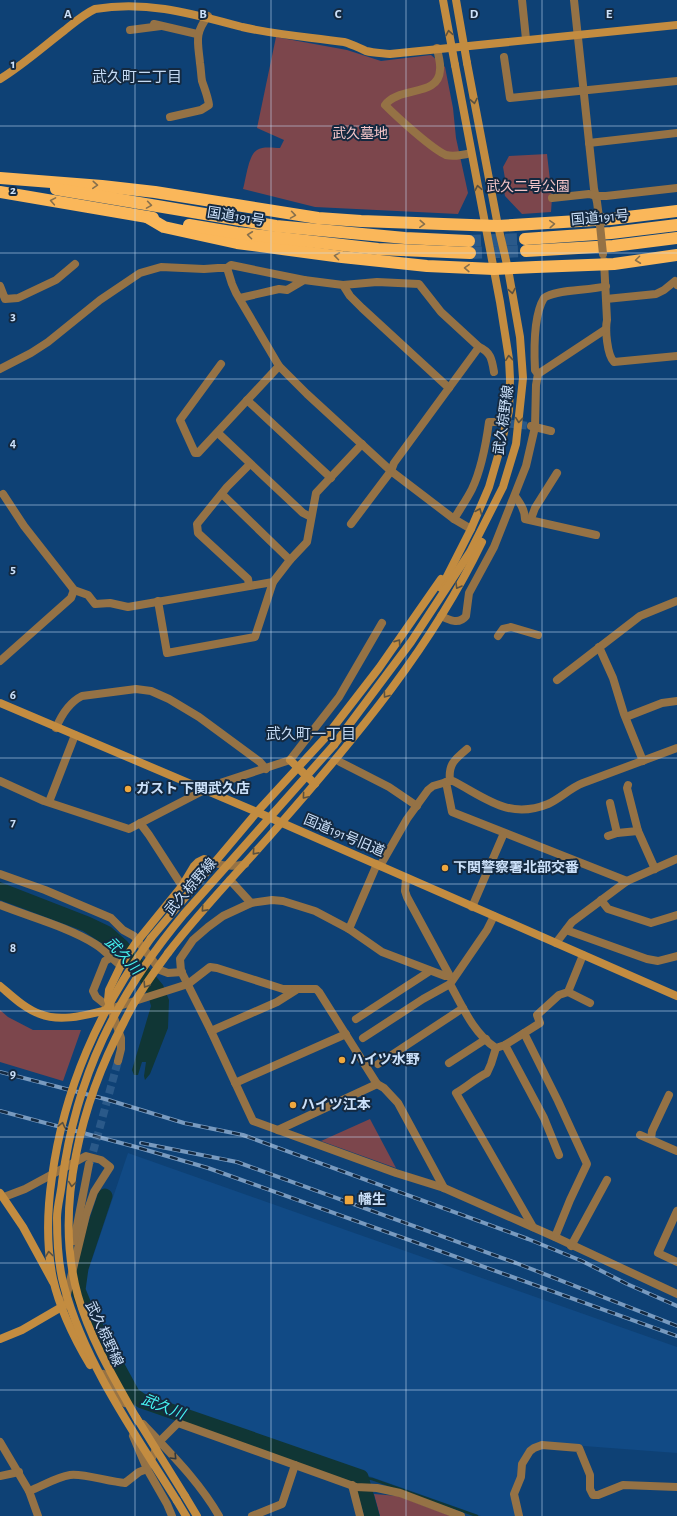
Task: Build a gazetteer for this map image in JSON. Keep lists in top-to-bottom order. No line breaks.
{"streets":{"highway":["国道191号"],"main road":["武久椋野線","国道191号旧道"]},"districts":["武久町二丁目","武久町一丁目"],"water":["武久川"],"parks":["武久墓地","武久二号公園"],"places":{"other":["ガスト 下関武久店","下関警察署北部交番","ハイツ水野","ハイツ江本"],"transit":["幡生"]},"grid":{"columns":["A","B","C","D","E"],"rows":["1","2","3","4","5","6","7","8","9"]}}
